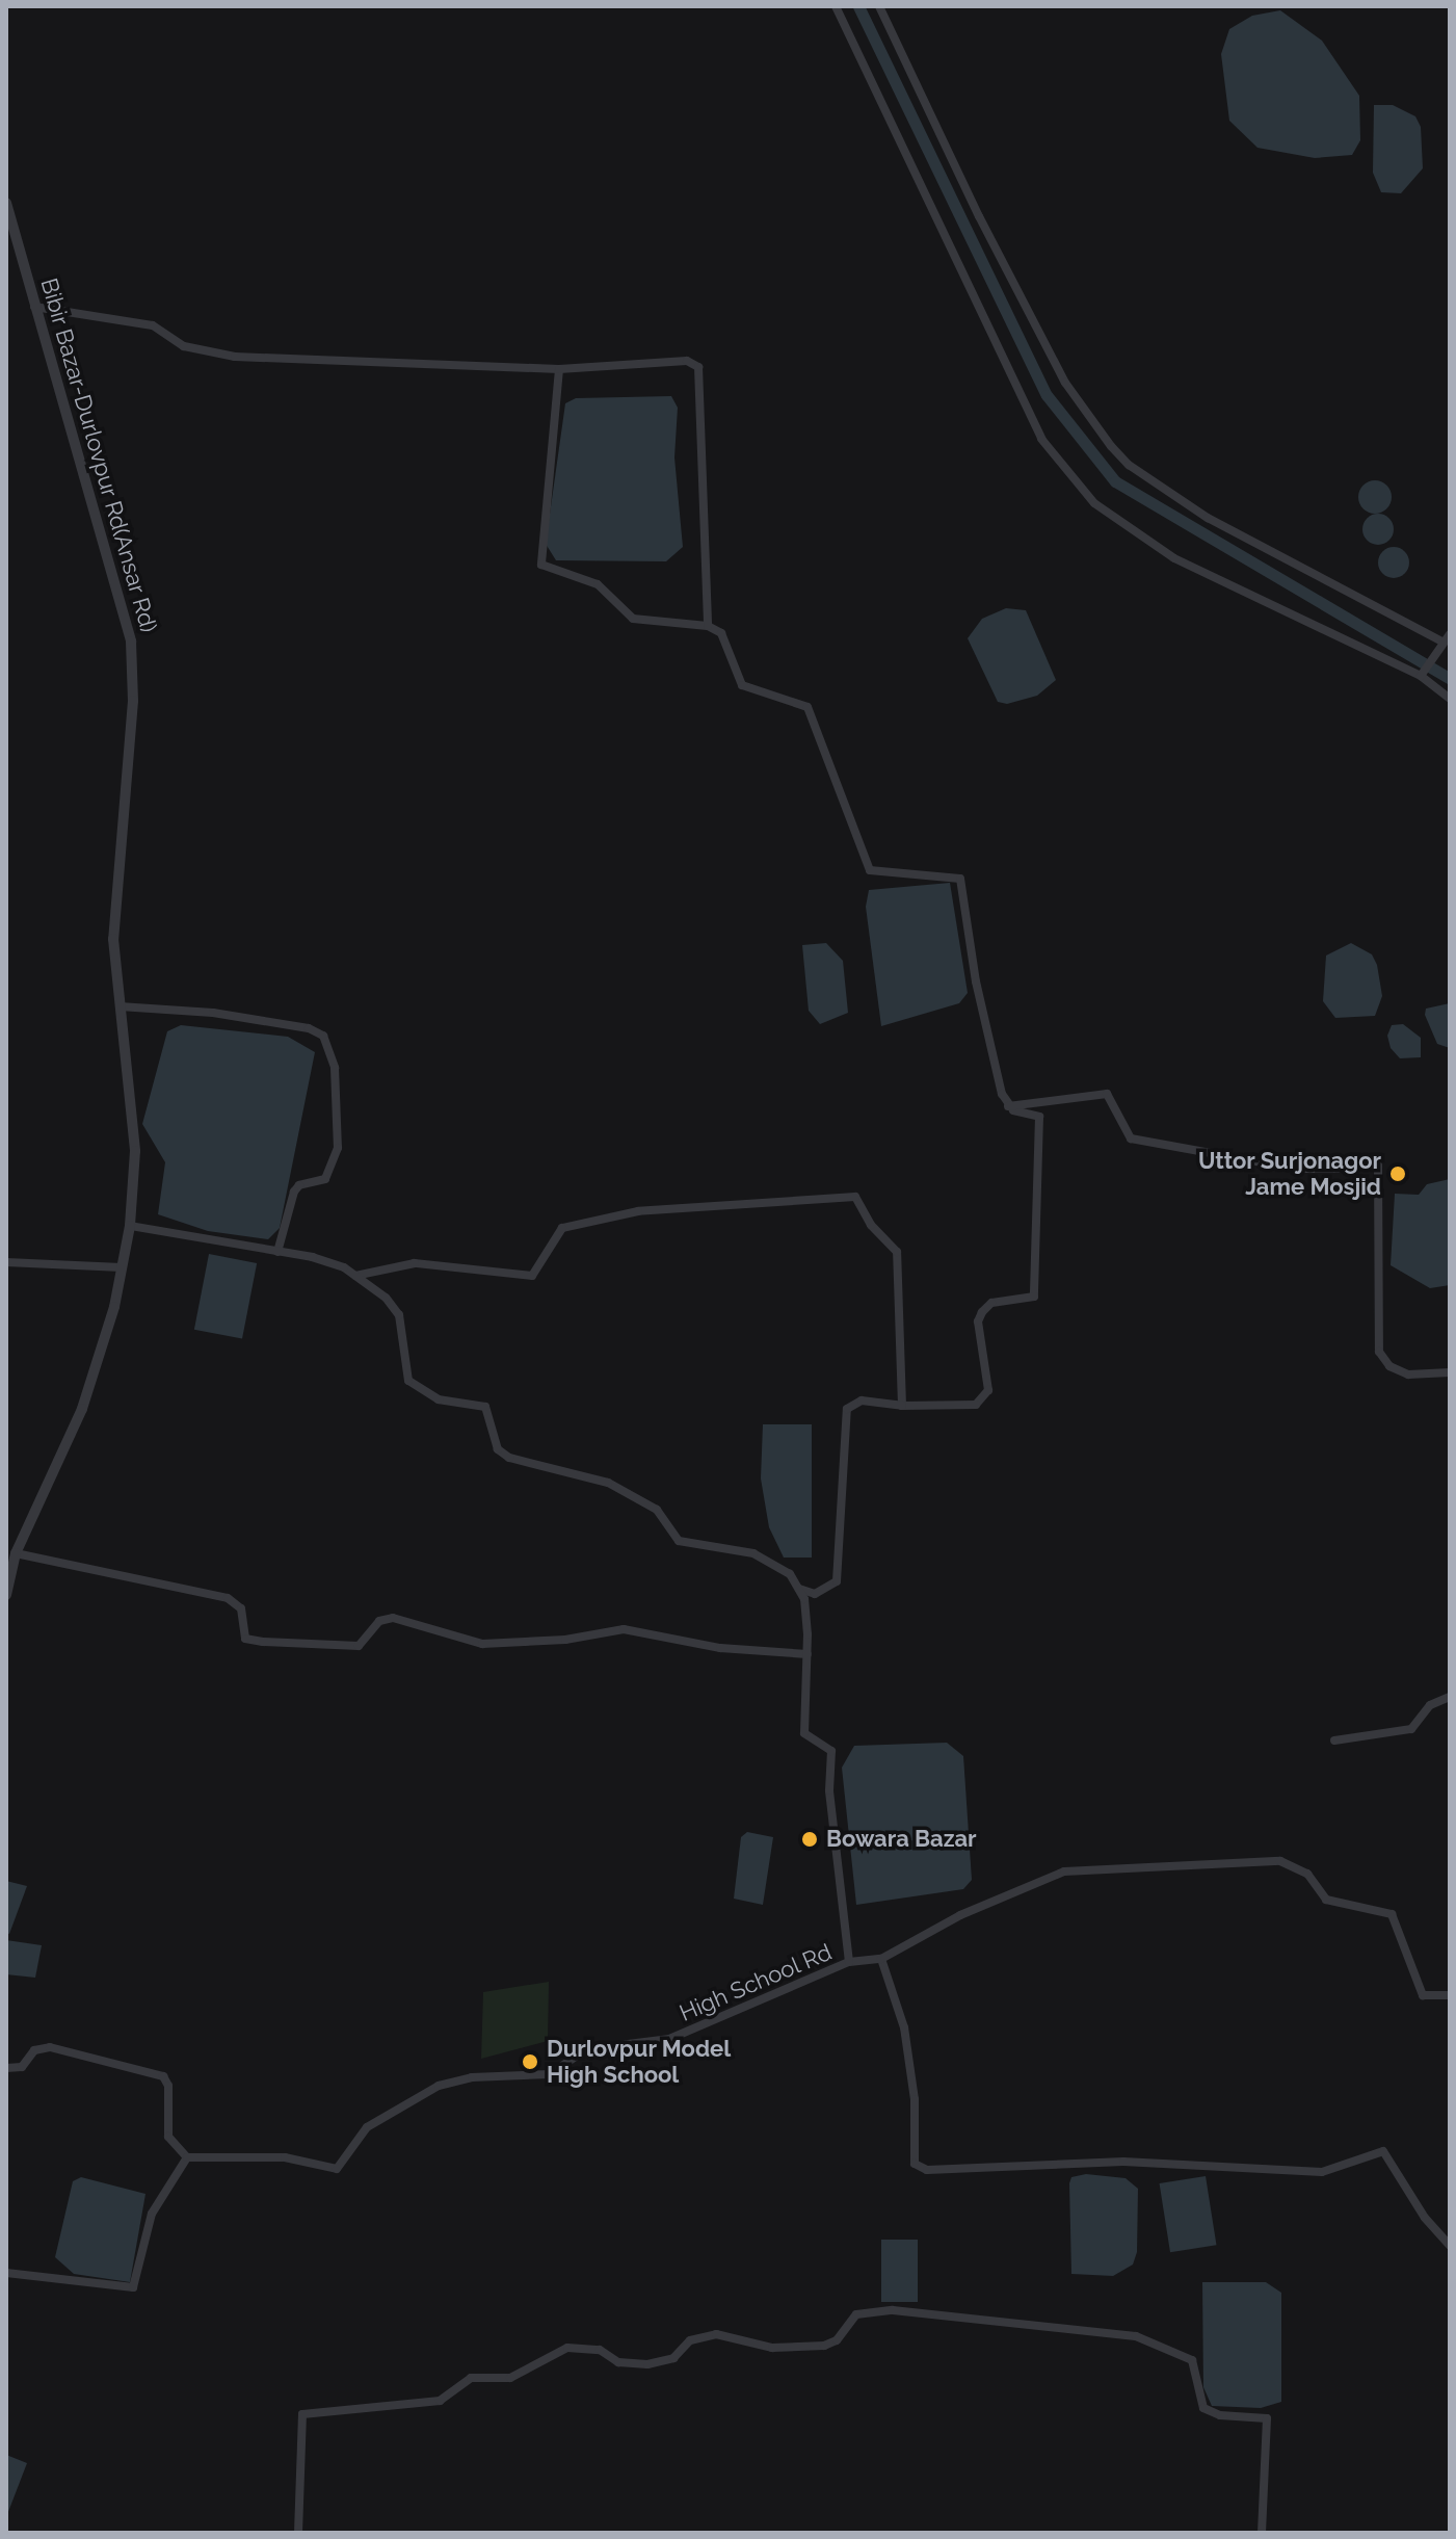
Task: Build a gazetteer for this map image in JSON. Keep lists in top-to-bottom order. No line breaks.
{"streets":{"street":["Bibir Bazar-Durlovpur Rd(Ansar Rd)","High School Rd"]},"places":["Uttor Surjonagor Jame Mosjid","Bowara Bazar","Durlovpur Model High School"]}
